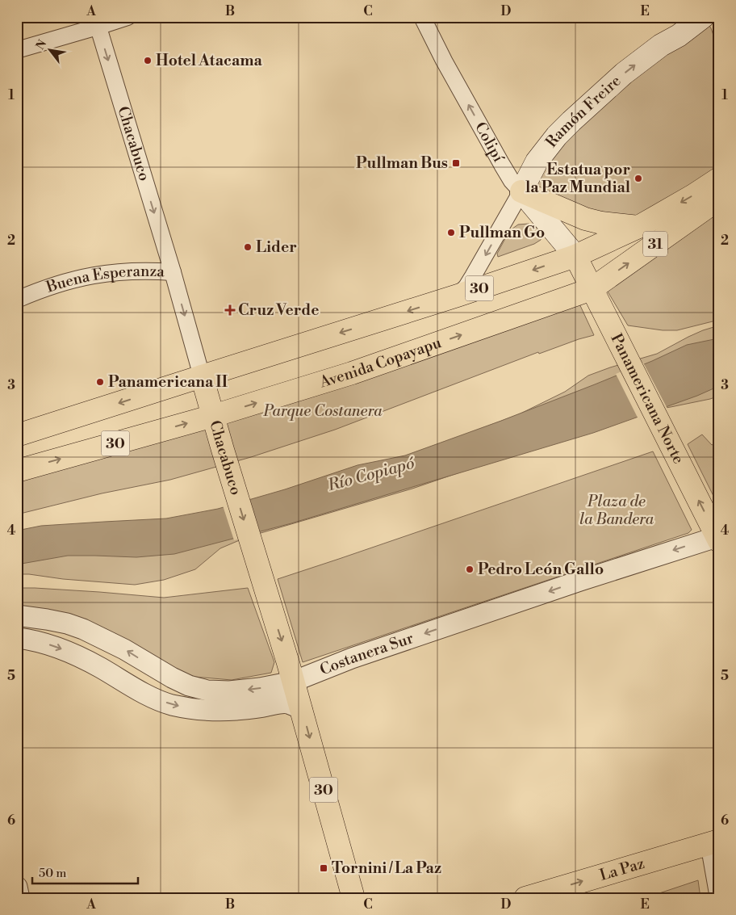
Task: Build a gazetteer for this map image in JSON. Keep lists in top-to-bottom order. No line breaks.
{"streets":{"highway":["Chacabuco","31","30","Avenida Copayapu","Panamericana Norte","La Paz"],"main road":["Ramón Freire","Colipí"],"street":["Buena Esperanza","Costanera Sur"]},"crossings":[["Ramón Freire","Colipí"],["Ramón Freire","30"],["Colipí","31"],["Colipí","30"],["Colipí","Panamericana Norte"],["Chacabuco","Buena Esperanza"],["Chacabuco","30"],["Chacabuco","Avenida Copayapu"],["Chacabuco","Costanera Sur"],["31","30"],["31","Panamericana Norte"],["30","Panamericana Norte"],["Avenida Copayapu","Panamericana Norte"],["Panamericana Norte","Costanera Sur"]],"one_way":["Colipí","Chacabuco","Panamericana Norte","La Paz"],"water":["Río Copiapó"],"parks":["Parque Costanera","Plaza de la Bandera"],"places":{"other":["Hotel Atacama","Estatua por la Paz Mundial","Pullman Go","Lider","Panamericana II","Pedro León Gallo"],"transit":["Pullman Bus","Tornini / La Paz"],"health":["Cruz Verde"]},"scale_bar":"50 m","north":"top left","grid":{"columns":["A","B","C","D","E"],"rows":["1","2","3","4","5","6"]}}
